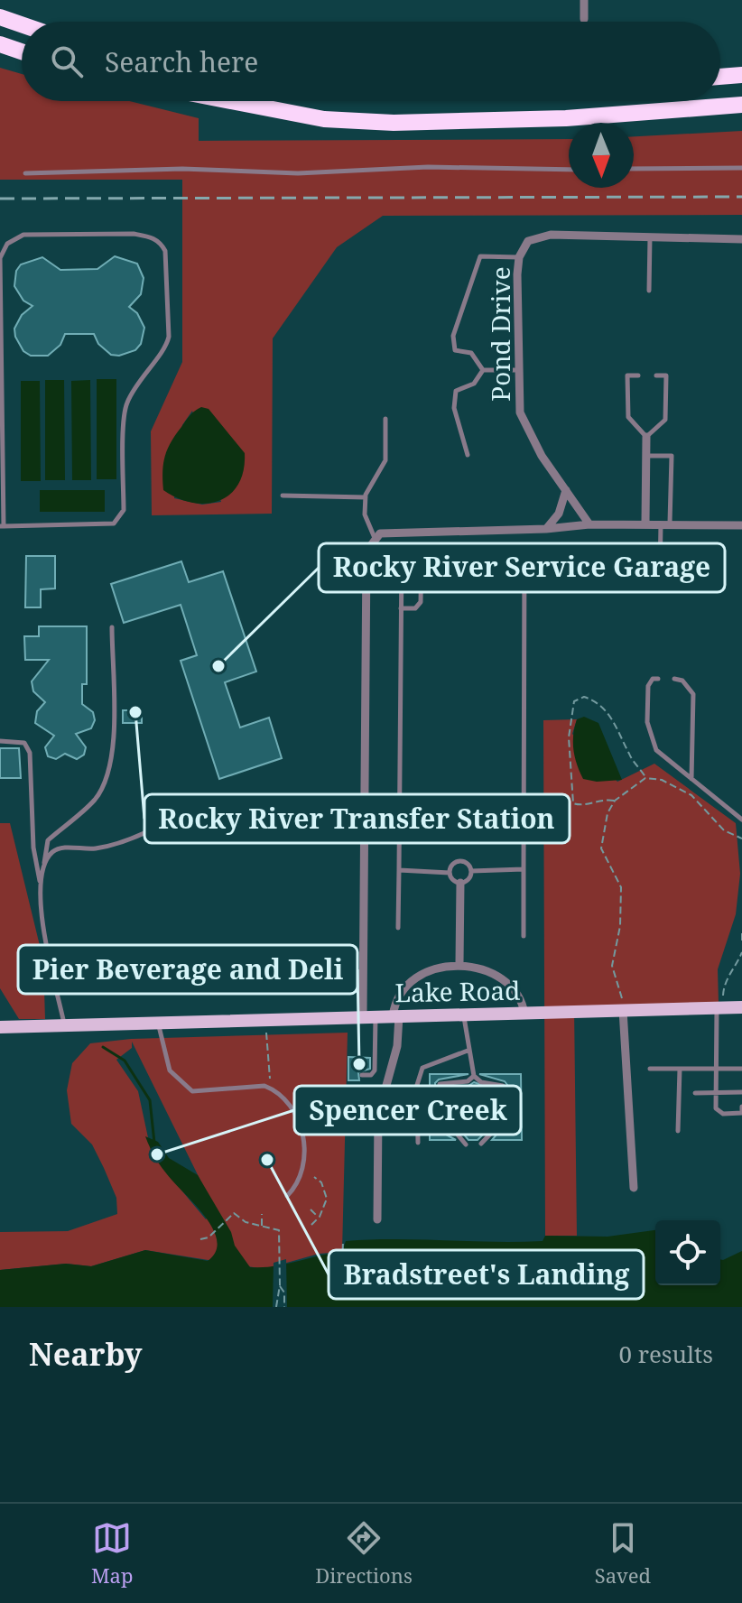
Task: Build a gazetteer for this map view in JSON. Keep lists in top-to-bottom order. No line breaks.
{"streets":{"main road":["Lake Road"],"street":["Pond Drive"]},"places":["Rocky River Service Garage","Rocky River Transfer Station","Pier Beverage and Deli","Spencer Creek","Bradstreet's Landing"],"north":"bottom","page":{"search":"Search here","heading":["Nearby","0 results"],"nav":["Map","Directions","Saved"]}}
